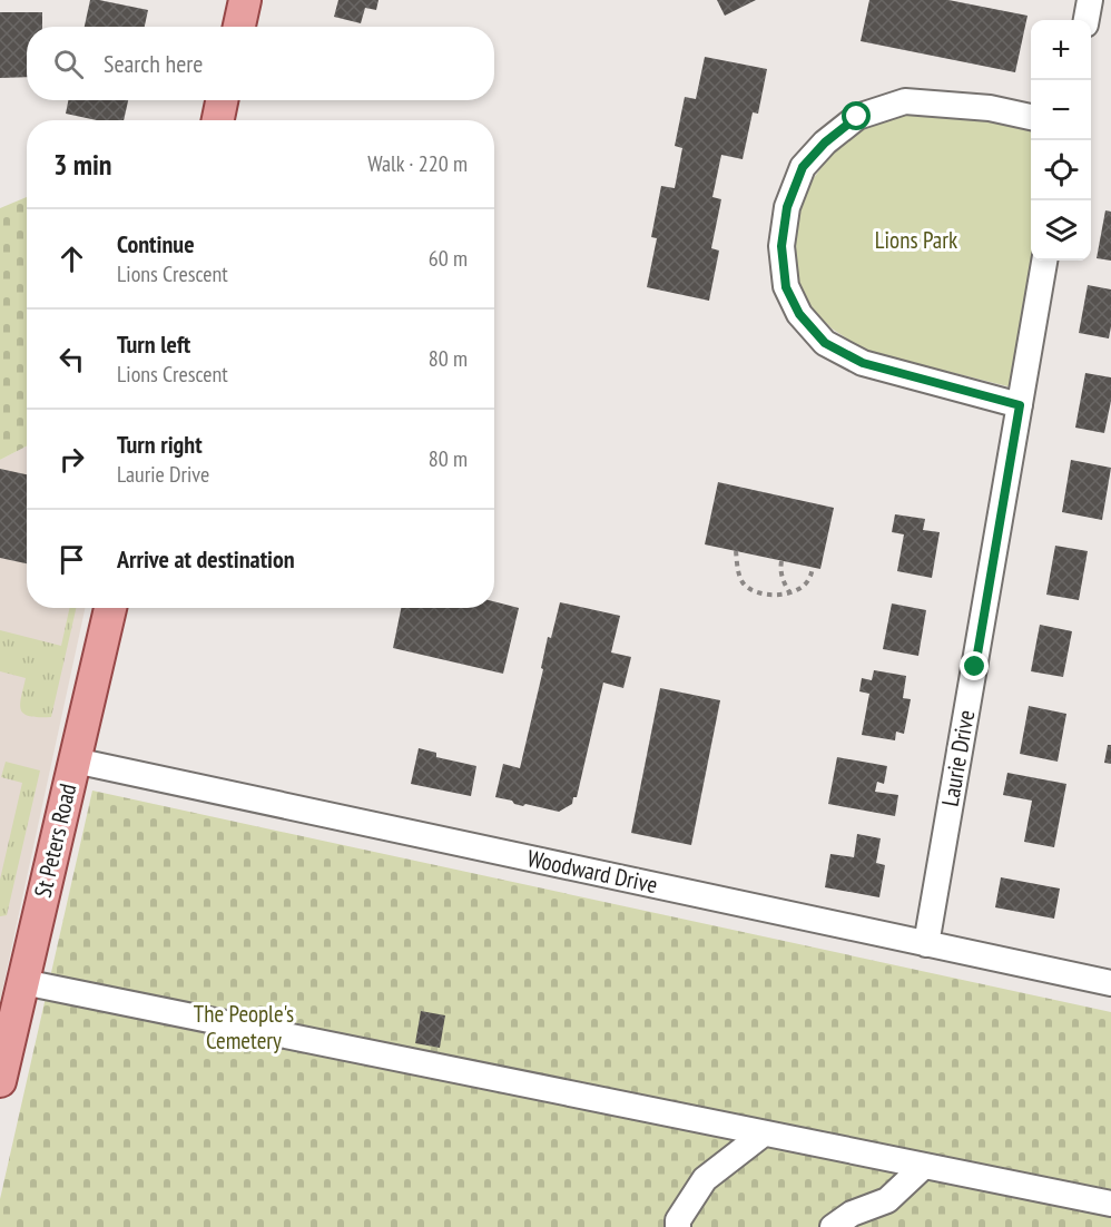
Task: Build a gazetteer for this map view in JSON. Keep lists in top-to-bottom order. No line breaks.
{"streets":{"main road":["St Peters Road"],"street":["Laurie Drive","Woodward Drive"]},"crossings":[["Laurie Drive","Woodward Drive"],["St Peters Road","Woodward Drive"]],"parks":["Lions Park","The People's Cemetery"],"page":{"map_buttons":["+","−"],"search":"Search here","heading":["3 min","Walk · 220 m"],"list":[["Continue","Lions Crescent","60 m"],["Turn left","Lions Crescent","80 m"],["Turn right","Laurie Drive","80 m"],"Arrive at destination"]}}
